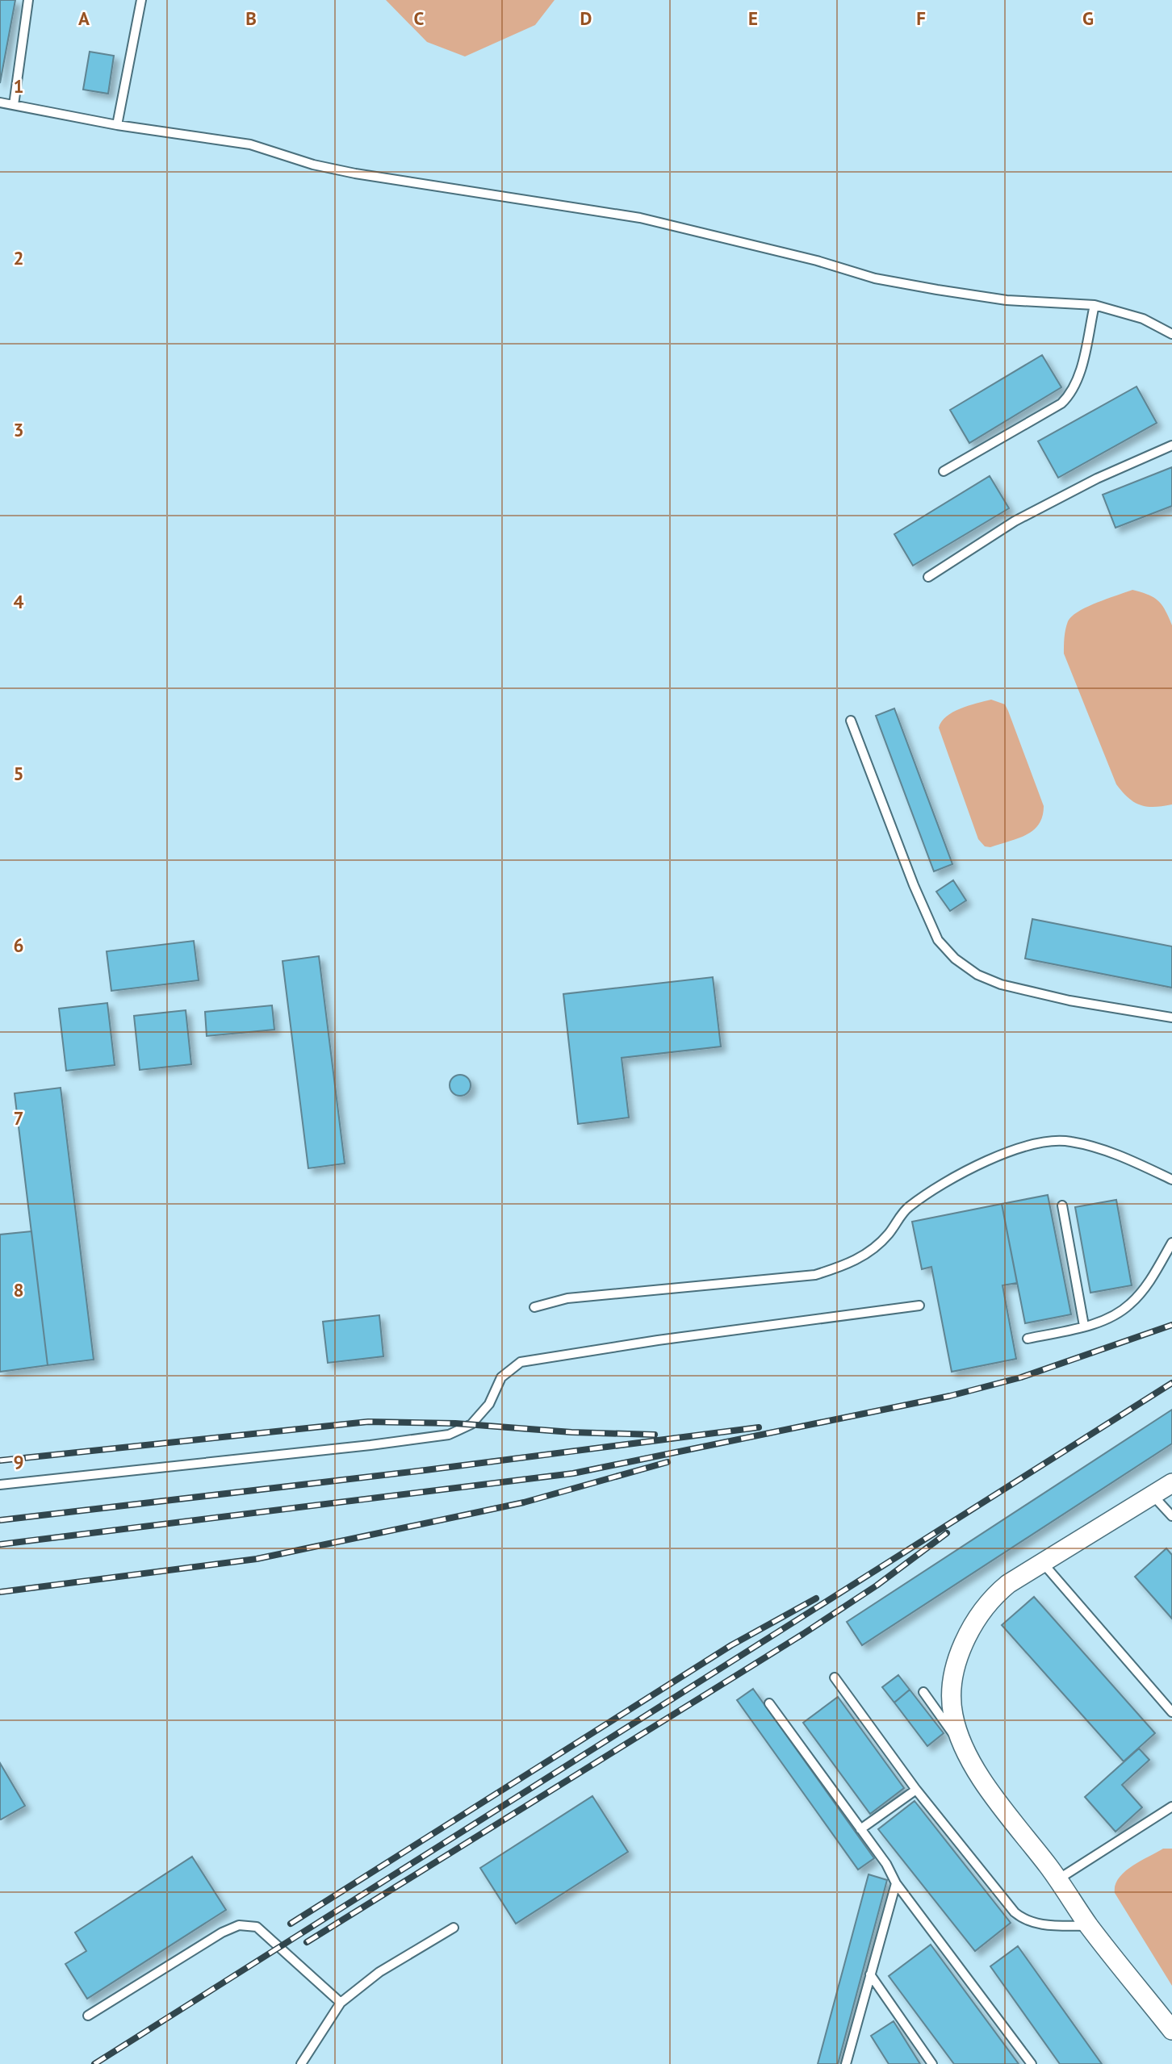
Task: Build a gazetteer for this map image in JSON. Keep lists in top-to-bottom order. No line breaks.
{"grid":{"columns":["A","B","C","D","E","F","G"],"rows":["1","2","3","4","5","6","7","8","9"]}}
